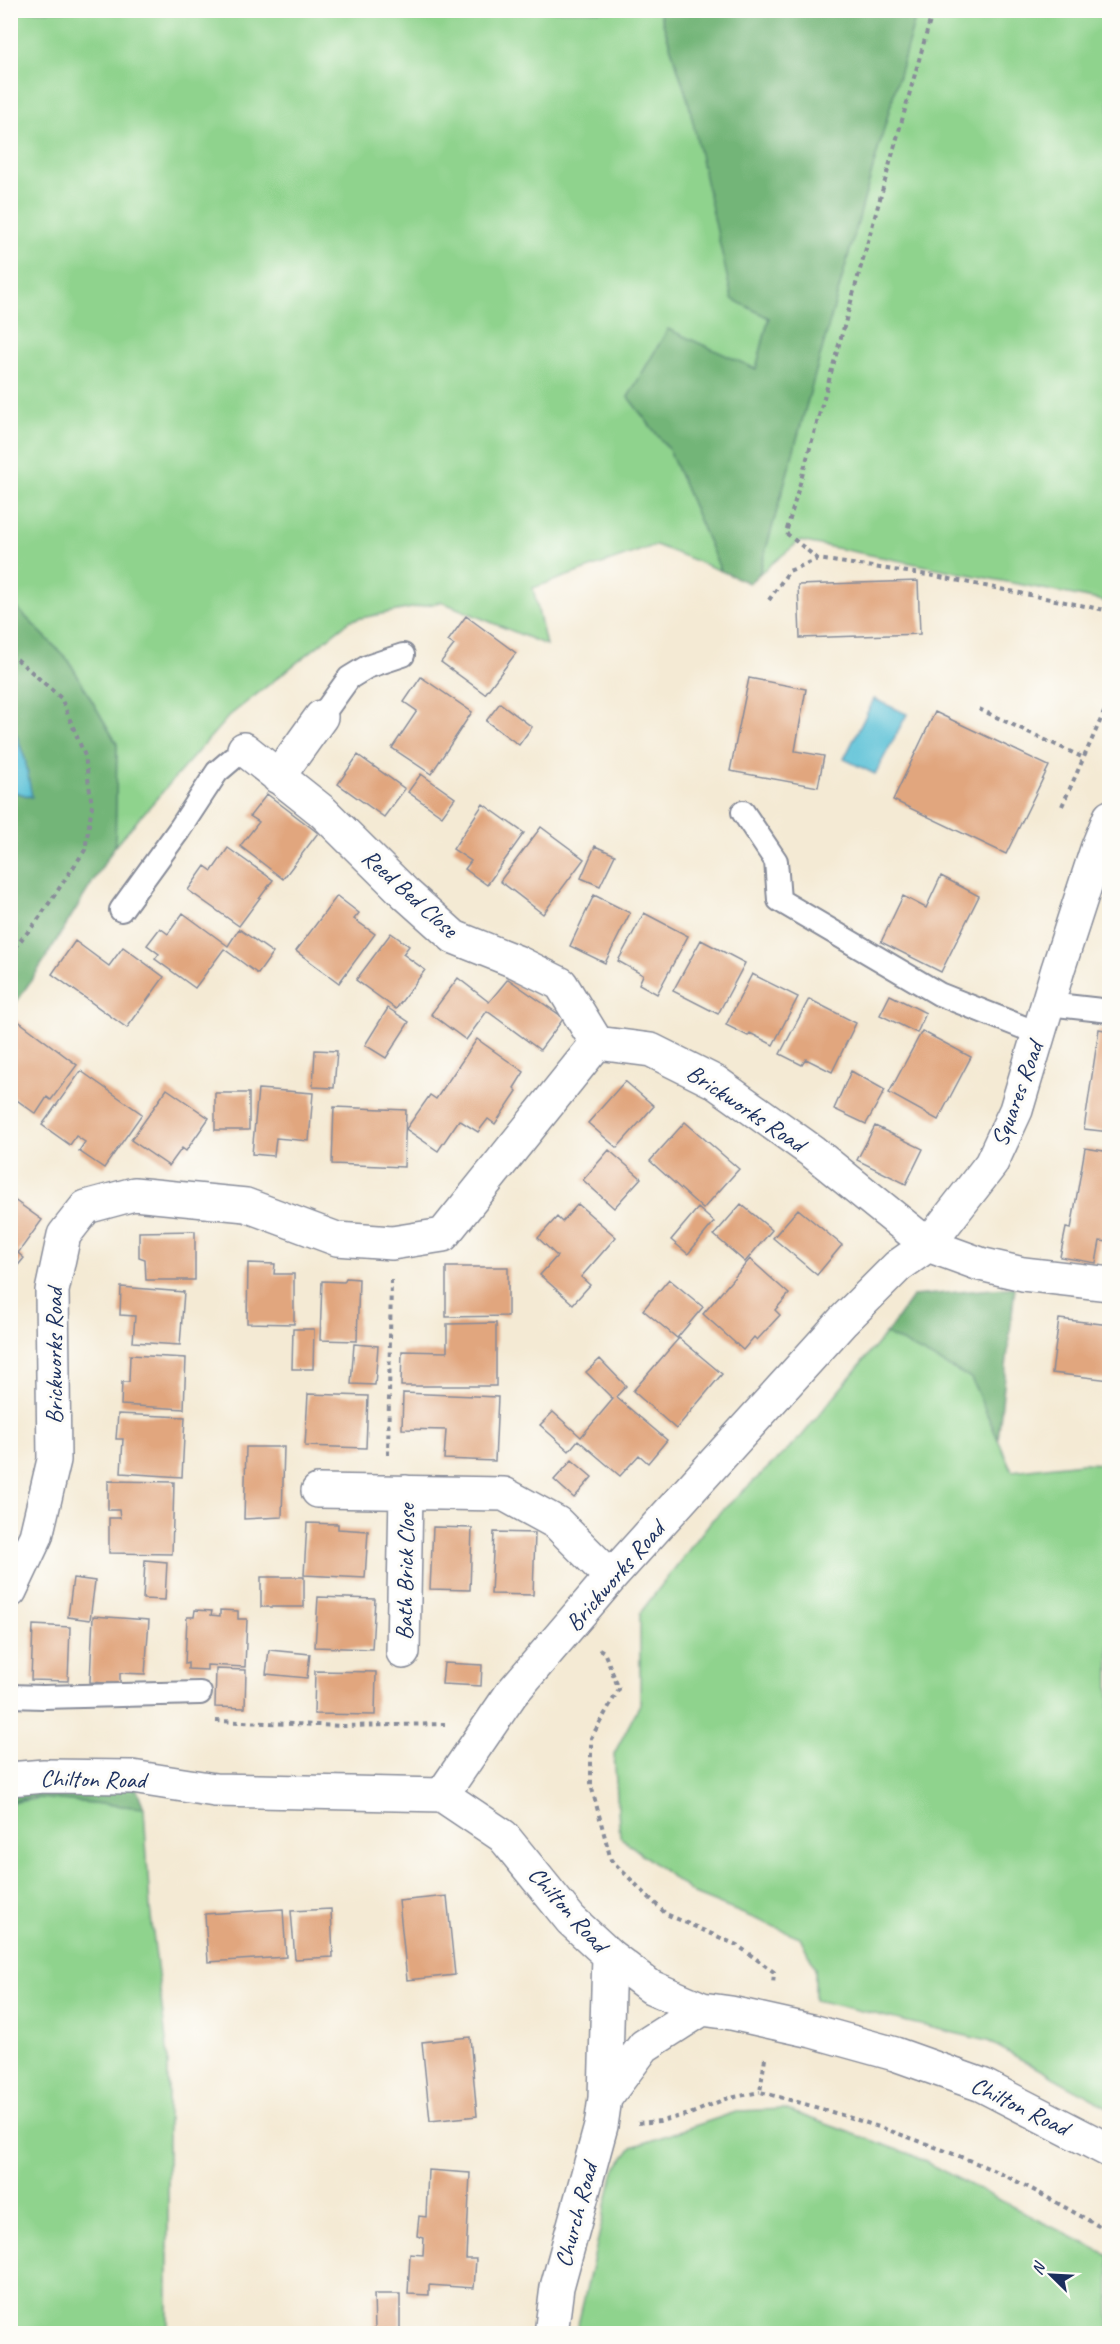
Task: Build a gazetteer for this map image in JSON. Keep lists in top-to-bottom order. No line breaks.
{"streets":{"street":["Reed Bed Close","Squares Road","Brickworks Road","Bath Brick Close","Chilton Road","Church Road"]},"crossings":[["Reed Bed Close","Brickworks Road"],["Squares Road","Brickworks Road"],["Brickworks Road","Bath Brick Close"],["Brickworks Road","Chilton Road"],["Chilton Road","Church Road"]],"north":"top left"}
